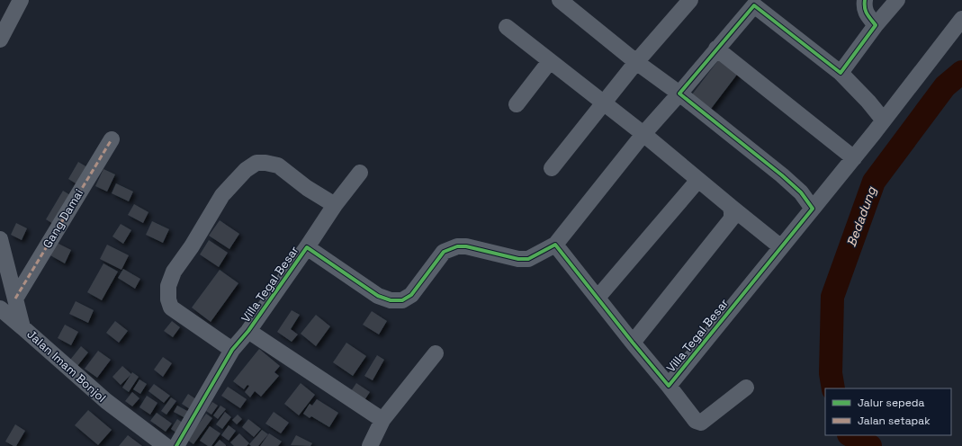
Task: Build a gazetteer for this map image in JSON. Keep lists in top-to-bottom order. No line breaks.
{"streets":{"street":["Gang Damai","Villa Tegal Besar","Jalan Imam Bonjol"]},"crossings":[["Gang Damai","Jalan Imam Bonjol"]],"water":["Bedadung"],"legend":["Jalur sepeda","Jalan setapak"]}
